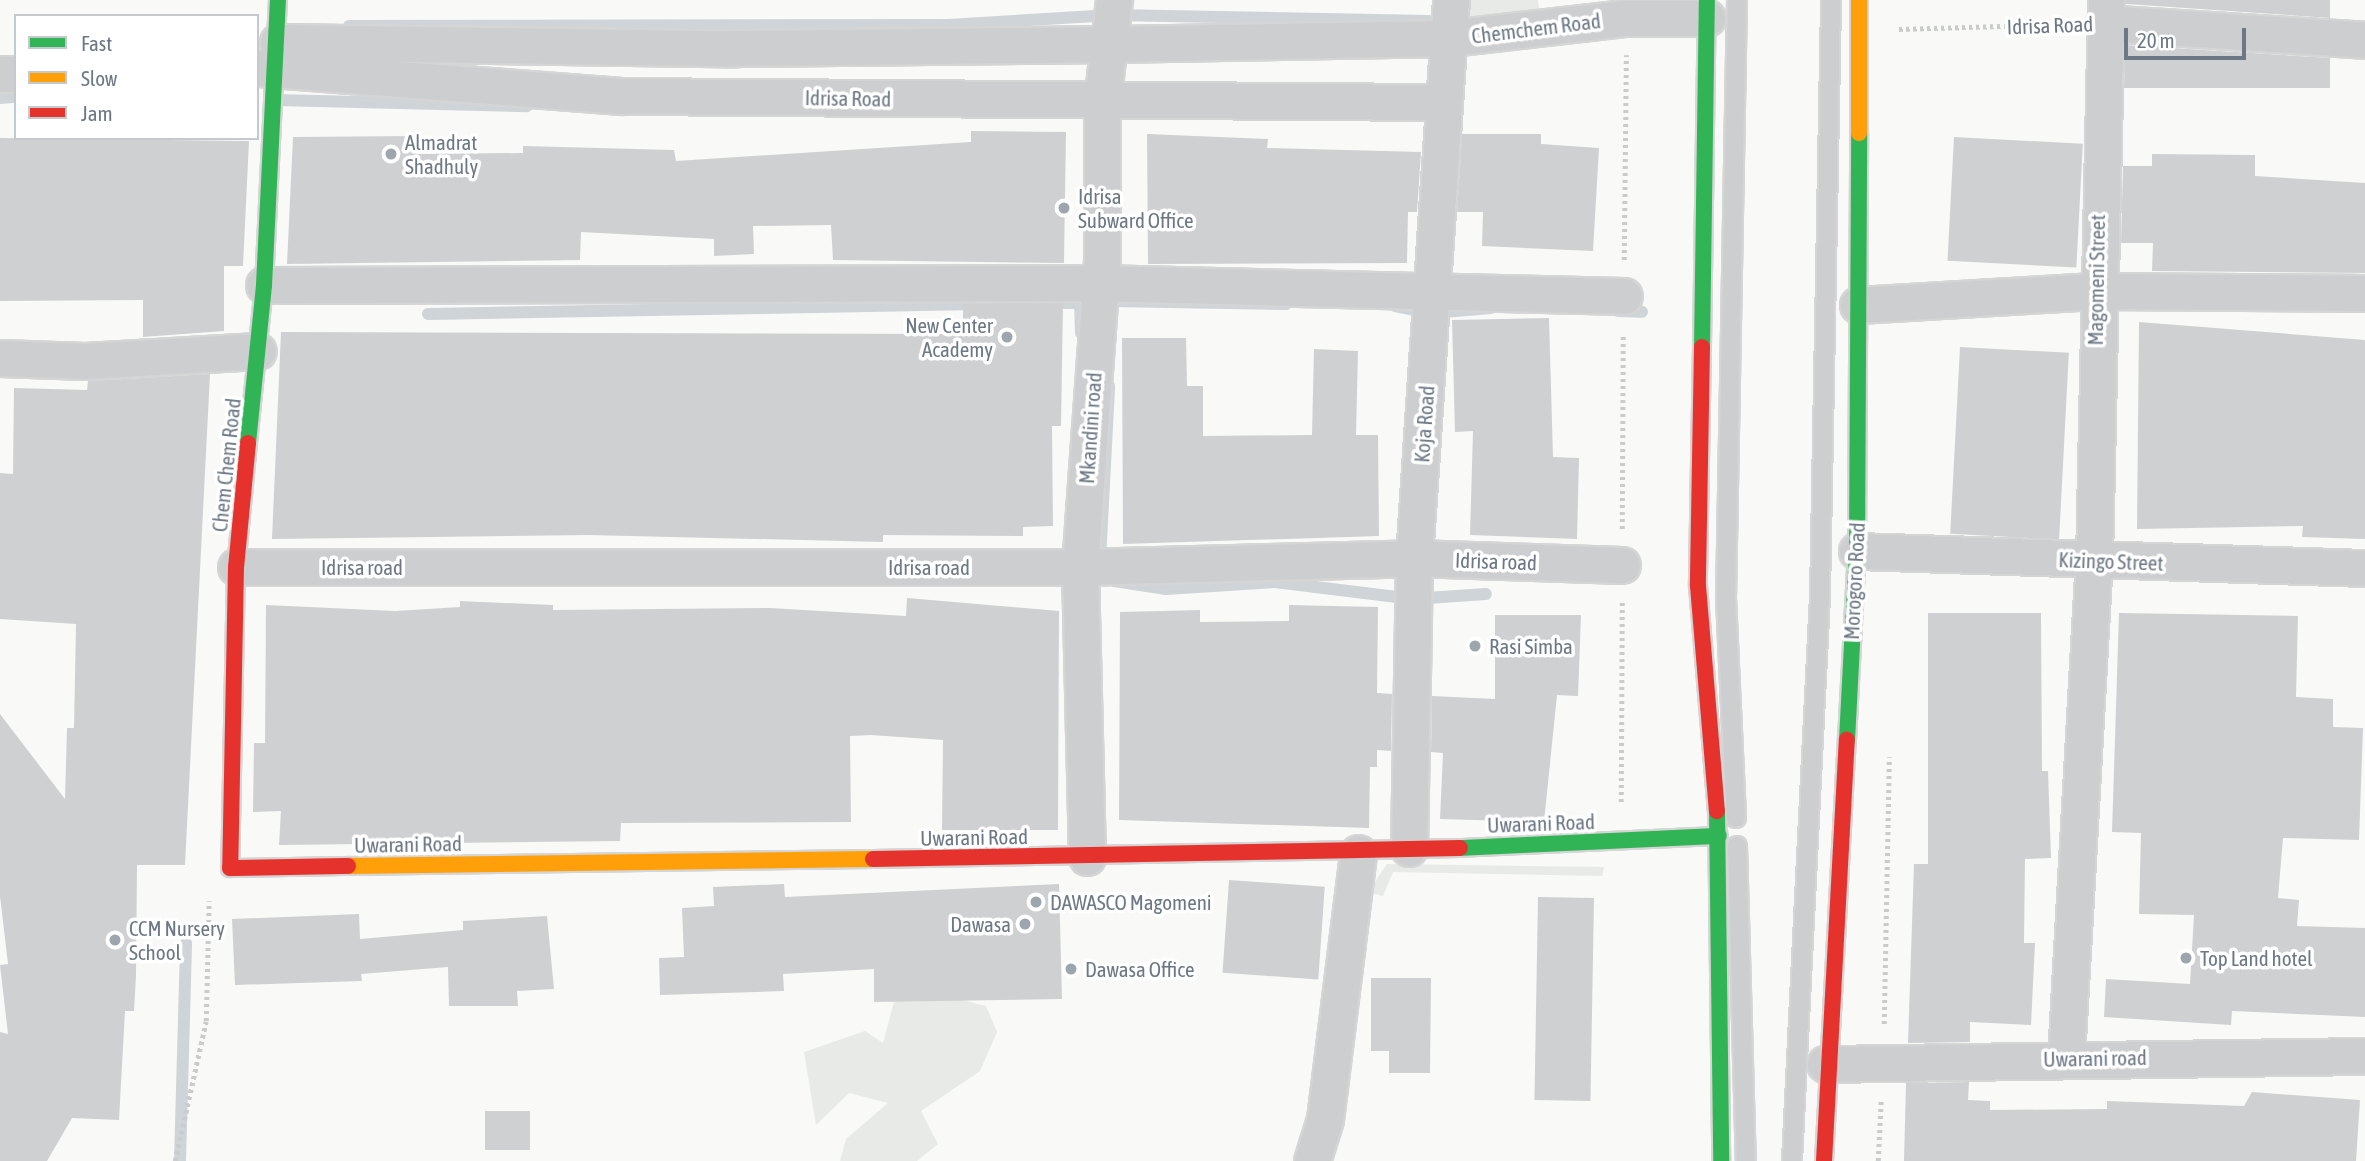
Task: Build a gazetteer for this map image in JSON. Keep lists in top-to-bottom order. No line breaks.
{"streets":{"main road":["Chem Chem Road","Morogoro Road","Uwarani Road"],"street":["Idrisa Road","Chemchem Road","Magomeni Street","Koja Road","Mkandini road","Idrisa road","Kizingo Street","Uwarani road"]},"crossings":[["Idrisa Road","Magomeni Street"],["Idrisa Road","Koja Road"],["Idrisa Road","Mkandini road"],["Idrisa Road","Chem Chem Road"],["Idrisa Road","Morogoro Road"],["Chemchem Road","Koja Road"],["Magomeni Street","Kizingo Street"],["Magomeni Street","Uwarani road"],["Koja Road","Idrisa road"],["Koja Road","Uwarani Road"],["Mkandini road","Idrisa road"],["Mkandini road","Uwarani Road"],["Chem Chem Road","Idrisa road"],["Chem Chem Road","Uwarani Road"],["Kizingo Street","Morogoro Road"],["Morogoro Road","Uwarani road"]],"places":["Almadrat Shadhuly","Idrisa Subward Office","New Center Academy","Rasi Simba","DAWASCO Magomeni","Dawasa","CCM Nursery School","Top Land hotel","Dawasa Office"],"legend":["Fast","Slow","Jam"],"scale_bar":"20 m"}
